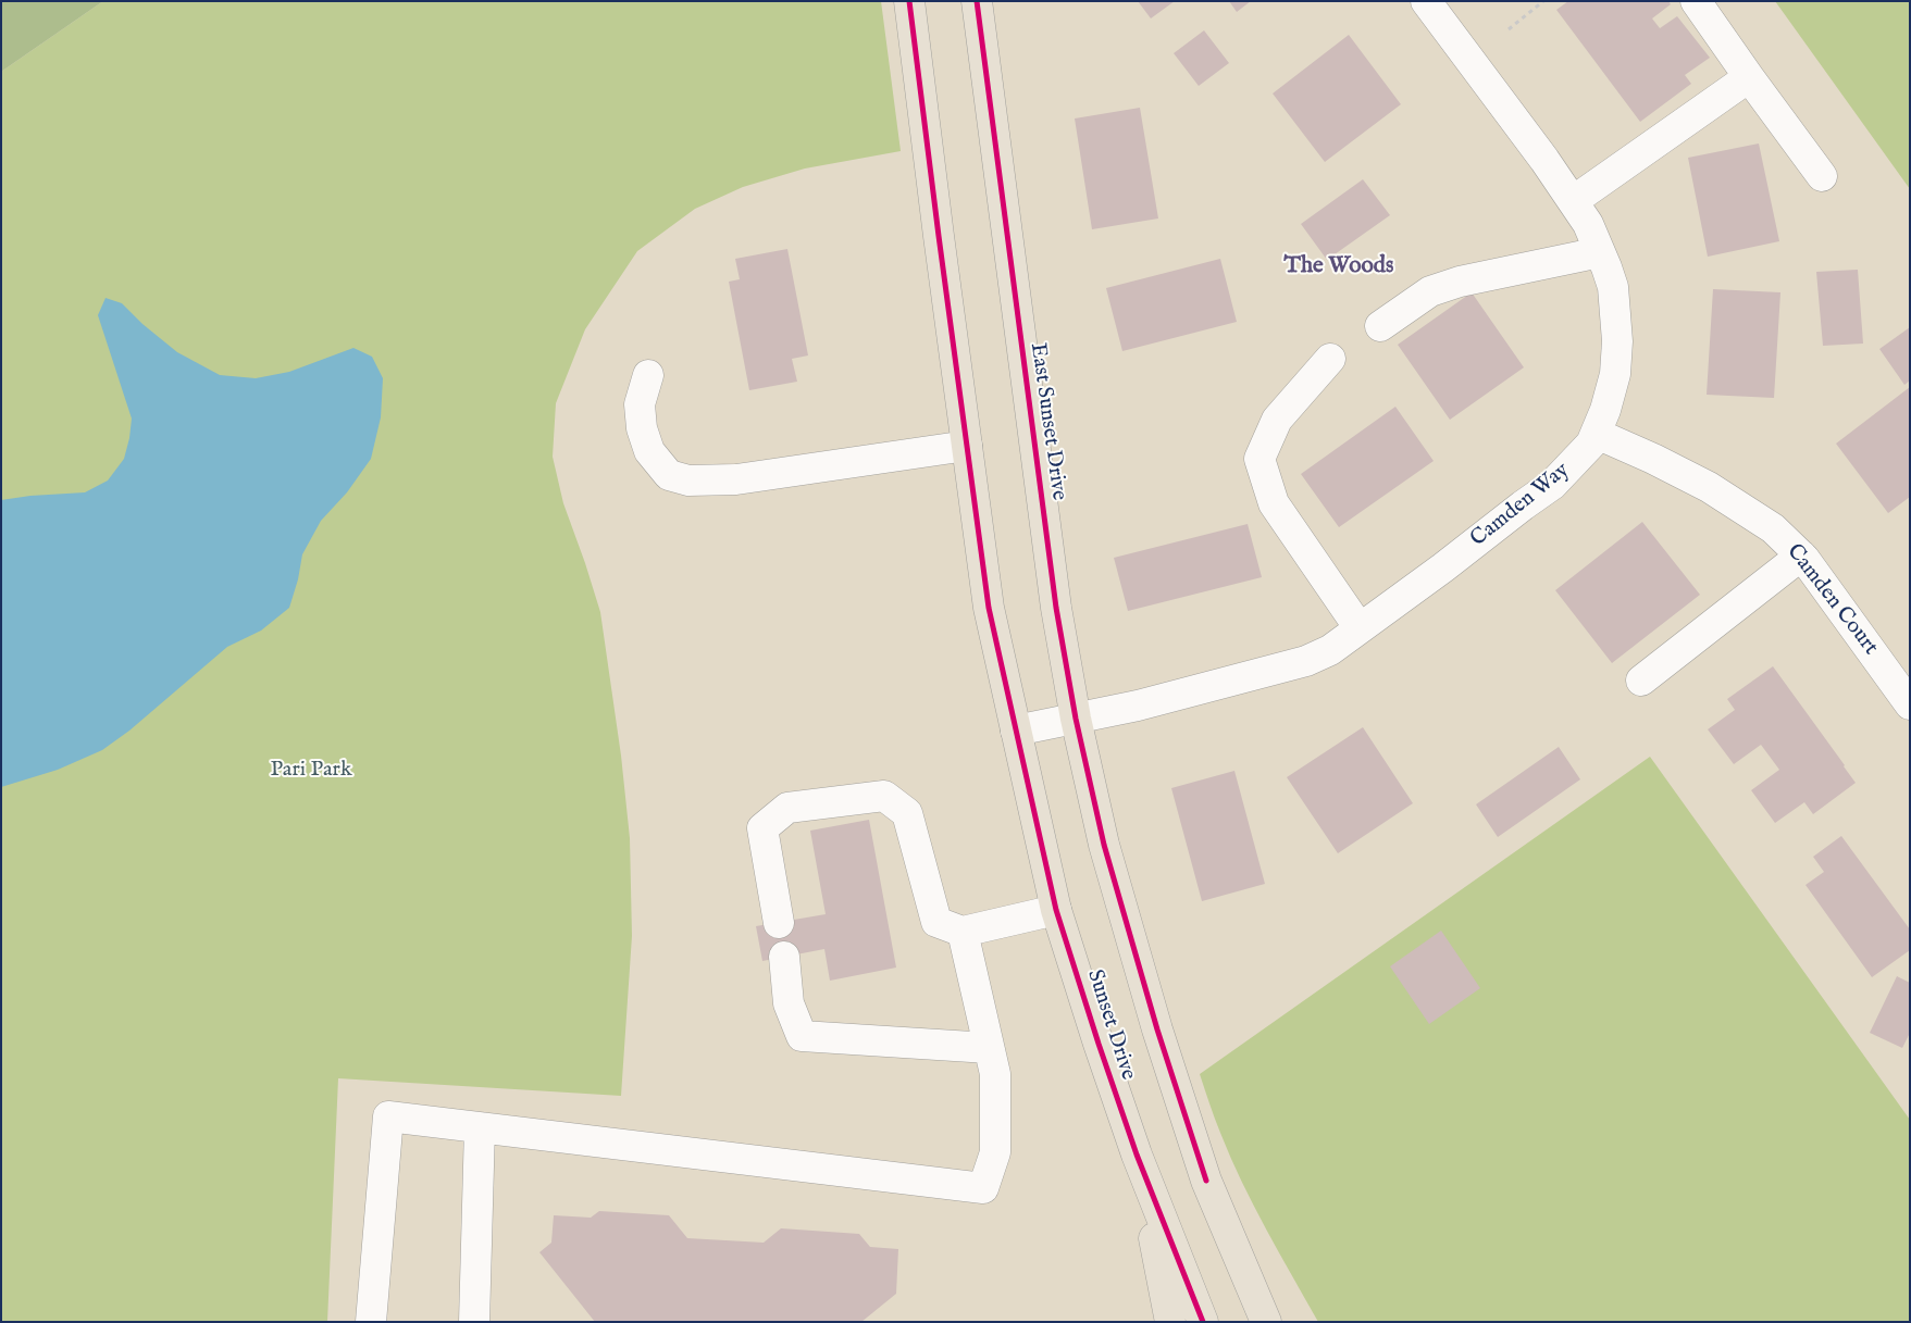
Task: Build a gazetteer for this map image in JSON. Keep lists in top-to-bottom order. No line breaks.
{"streets":{"main road":["East Sunset Drive","Sunset Drive"],"street":["Camden Way","Camden Court"]},"crossings":[["East Sunset Drive","Camden Way"],["East Sunset Drive","Sunset Drive"],["Camden Way","Camden Court"],["Camden Way","Sunset Drive"]],"districts":["The Woods"],"parks":["Pari Park"]}
